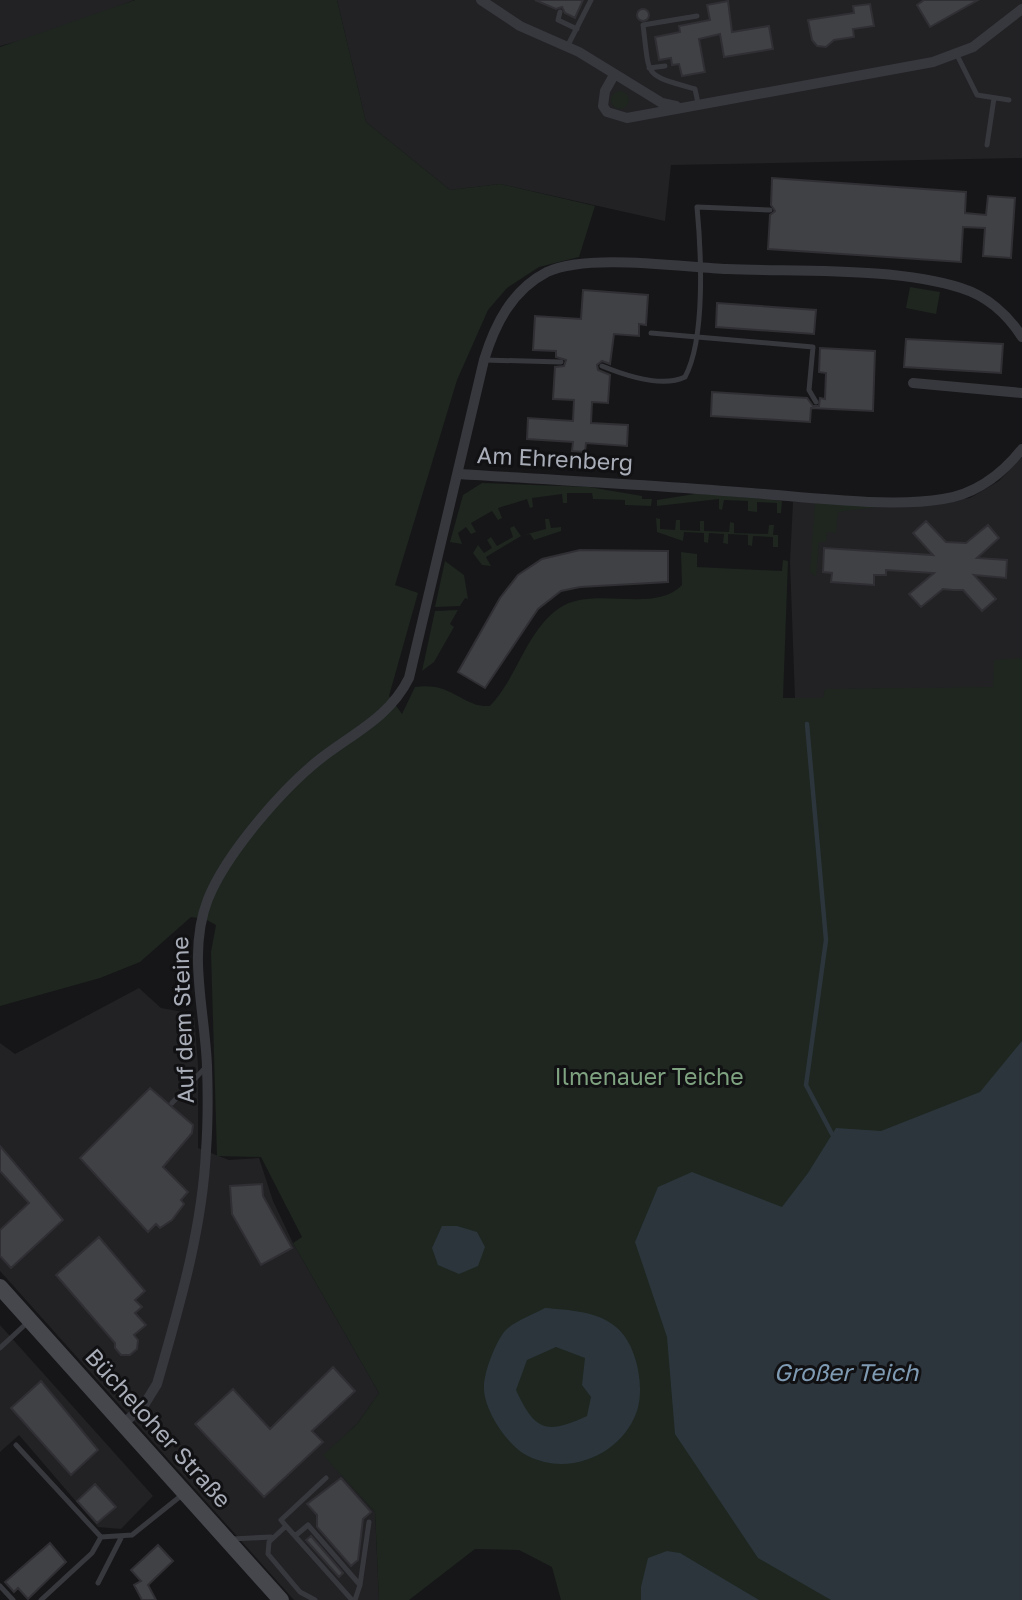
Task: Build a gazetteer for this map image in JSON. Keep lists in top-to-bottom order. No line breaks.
{"streets":{"main road":["Bücheloher Straße"],"street":["Am Ehrenberg","Auf dem Steine"]},"crossings":[["Am Ehrenberg","Auf dem Steine"],["Auf dem Steine","Bücheloher Straße"]],"water":["Großer Teich"],"parks":["Ilmenauer Teiche"]}
